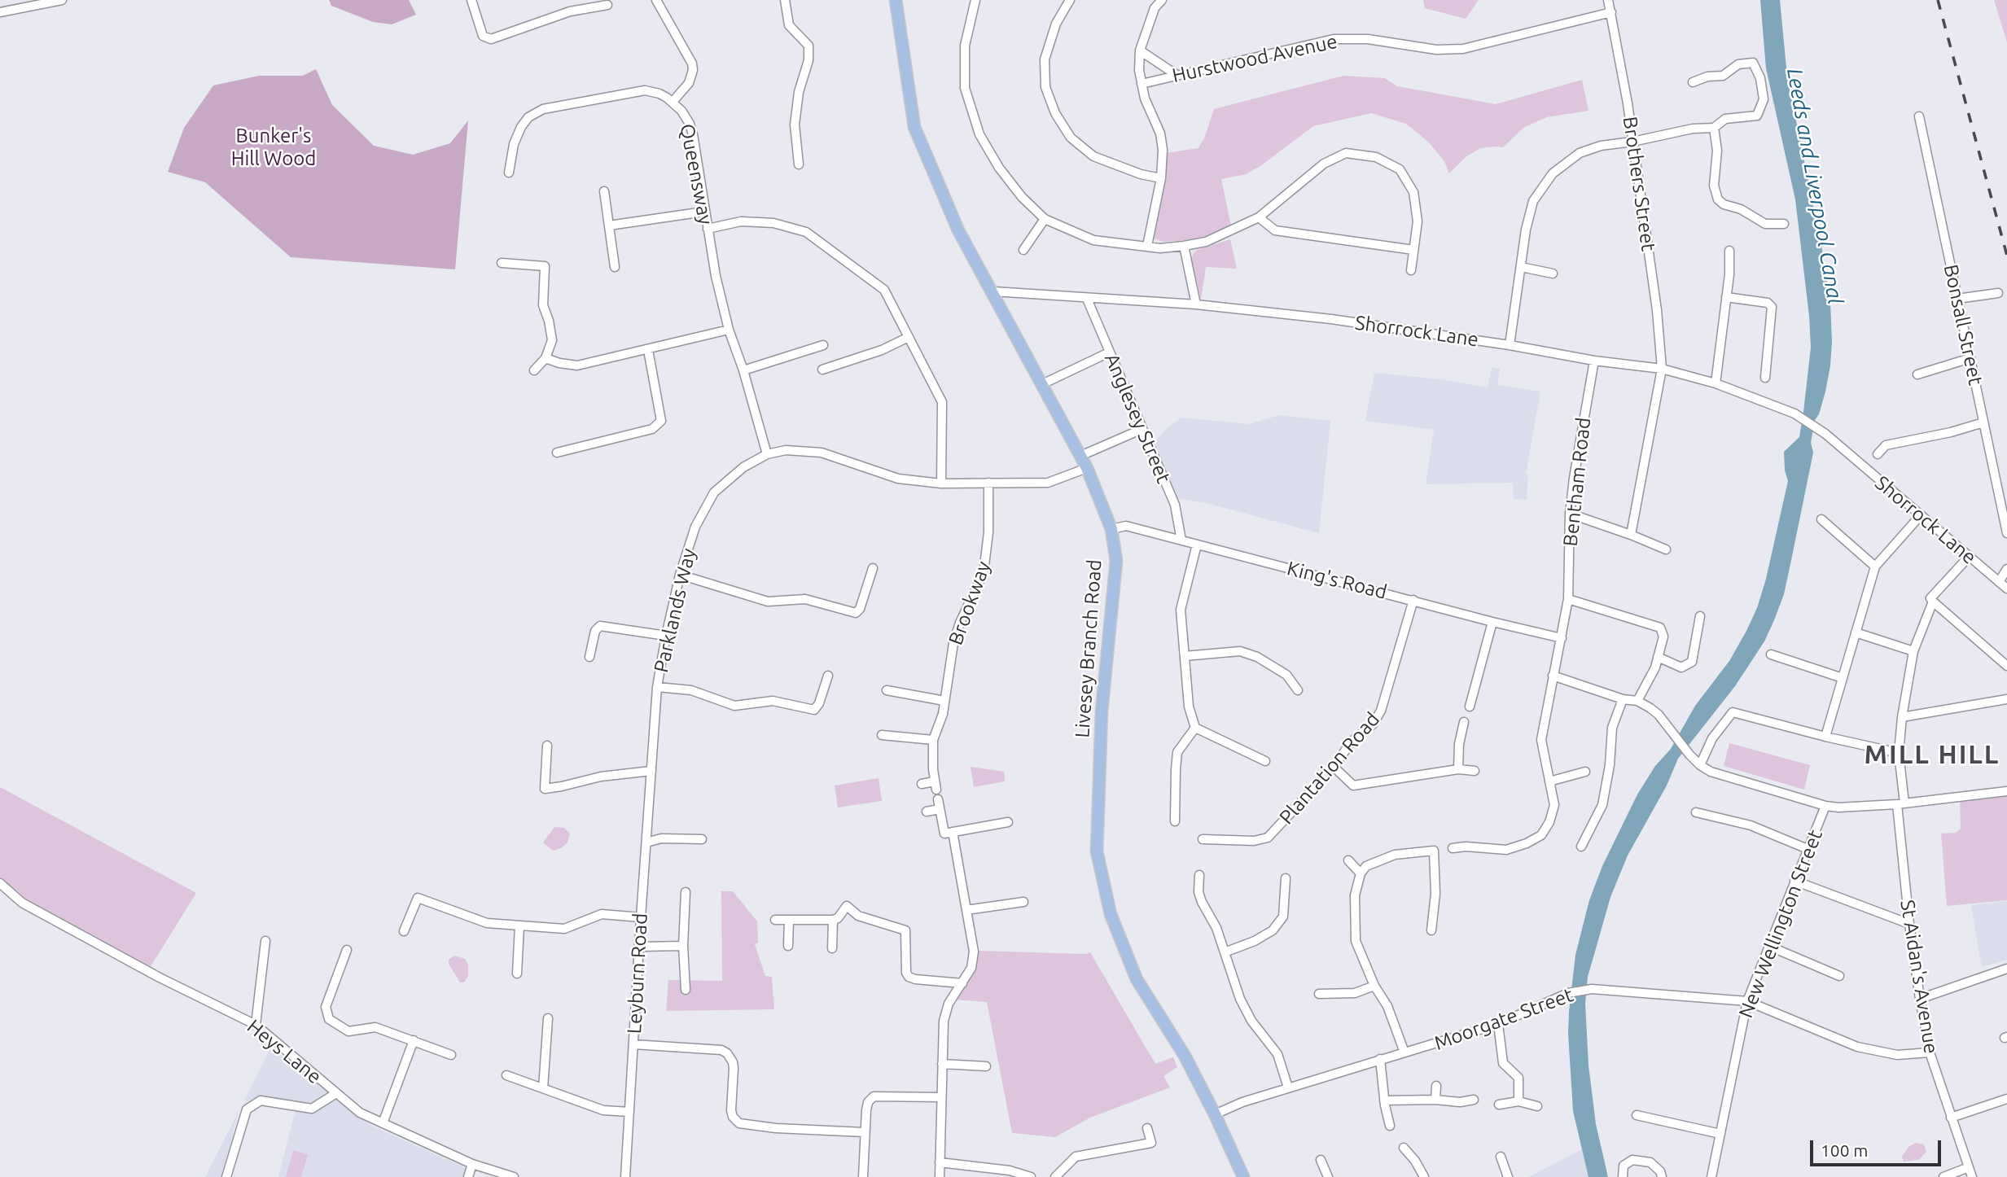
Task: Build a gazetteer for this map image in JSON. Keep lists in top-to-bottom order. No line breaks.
{"streets":{"main road":["Livesey Branch Road"],"street":["Hurstwood Avenue","Queensway","Brothers Street","Bonsall Street","Shorrock Lane","Anglesey Street","Bentham Road","King's Road","Brookway","Parklands Way","Plantation Road","New Wellington Street","Leyburn Road","St Aidan's Avenue","Moorgate Street","Heys Lane"]},"crossings":[["Hurstwood Avenue","Brothers Street"],["Queensway","Parklands Way"],["Brothers Street","Shorrock Lane"],["Shorrock Lane","Anglesey Street"],["Shorrock Lane","Bentham Road"],["Shorrock Lane","Livesey Branch Road"],["Shorrock Lane","St Aidan's Avenue"],["Anglesey Street","King's Road"],["Bentham Road","King's Road"],["King's Road","Livesey Branch Road"],["King's Road","Plantation Road"],["Brookway","Parklands Way"],["Parklands Way","Livesey Branch Road"],["Parklands Way","Leyburn Road"],["Livesey Branch Road","Moorgate Street"],["New Wellington Street","Moorgate Street"],["St Aidan's Avenue","Moorgate Street"]],"districts":["MILL HILL"],"water":["Leeds and Liverpool Canal"],"parks":["Bunker's Hill Wood"],"scale_bar":"100 m"}
